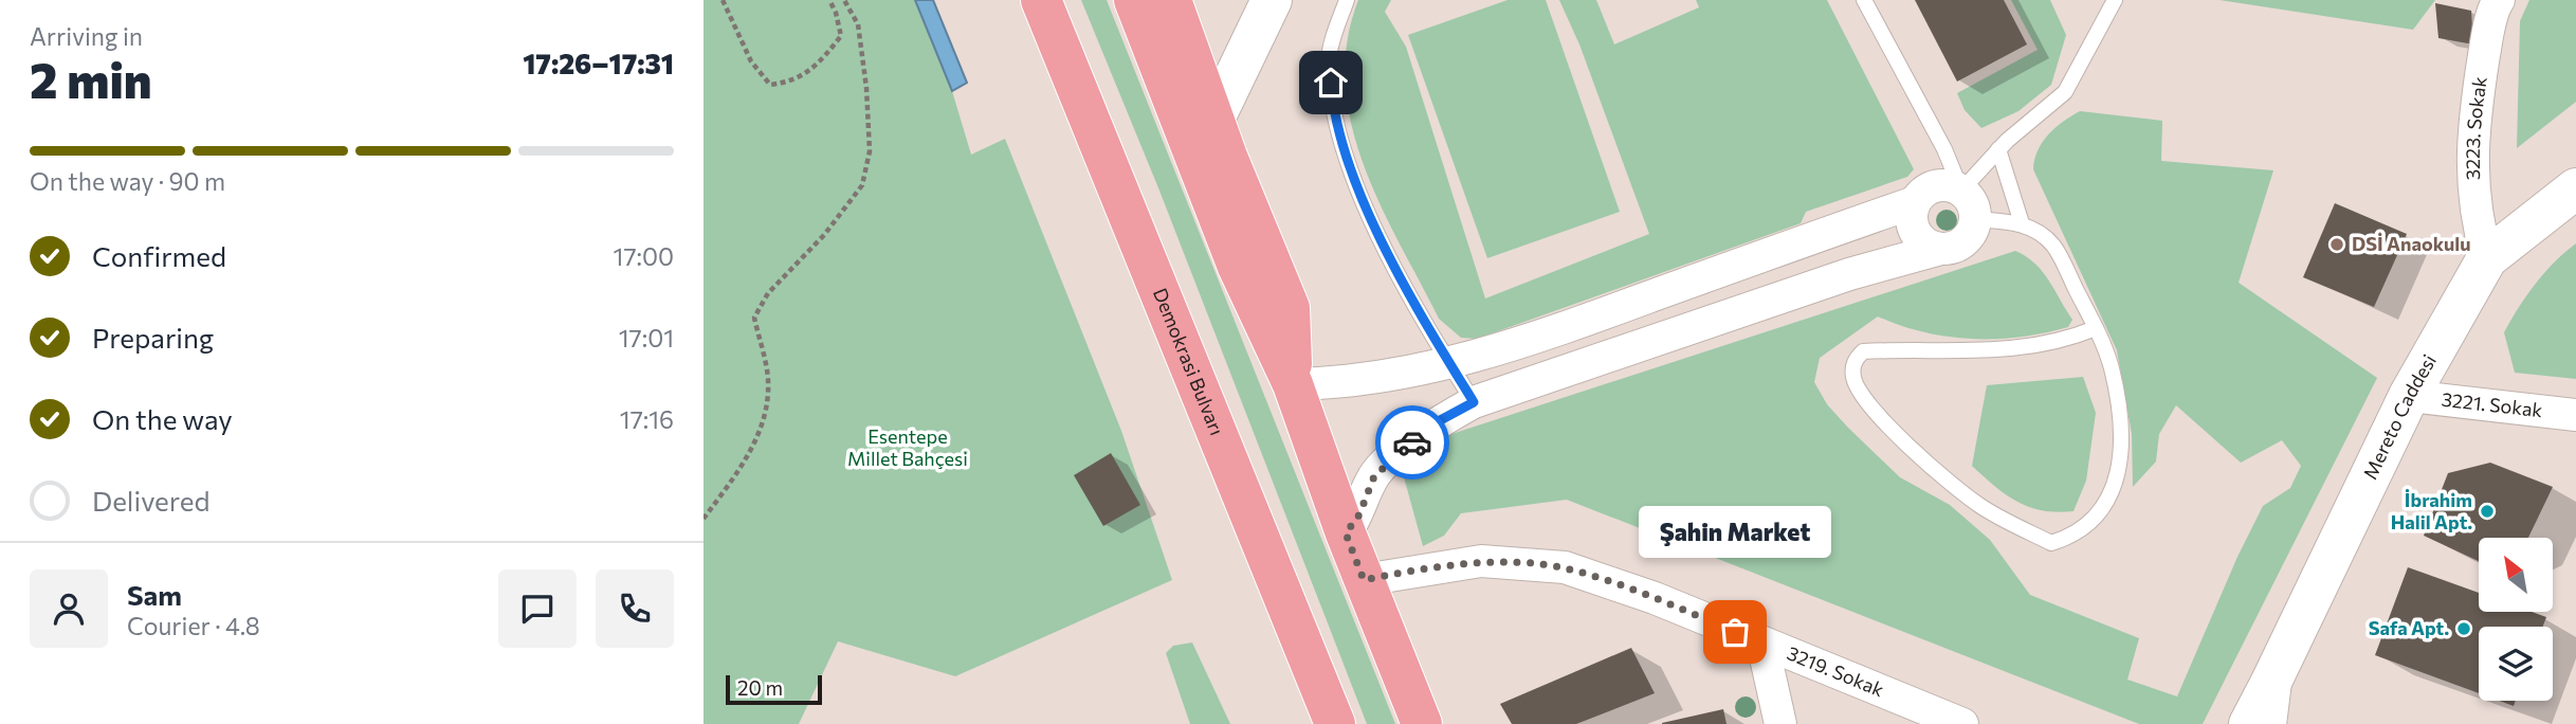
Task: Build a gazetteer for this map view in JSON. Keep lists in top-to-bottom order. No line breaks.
{"streets":{"highway":["Demokrasi Bulvarı"],"street":["3223. Sokak","3221. Sokak","Mereto Caddesi","3219. Sokak"]},"crossings":[["3223. Sokak","Mereto Caddesi"],["3221. Sokak","Mereto Caddesi"]],"parks":["Esentepe Millet Bahçesi"],"places":["DSİ Anaokulu","İbrahim Halil Apt.","Safa Apt.","Şahin Market"],"scale_bar":"20 m","north":"top left","page":{"heading":["2 min","Arriving in","17:26–17:31"],"panel":["Sam","Courier · 4.8"],"bar":"On the way · 90 m","list":[["Confirmed","17:00"],["Preparing","17:01"],["On the way","17:16"],"Delivered"],"bubble":"Şahin Market","scale":"20 m"}}
